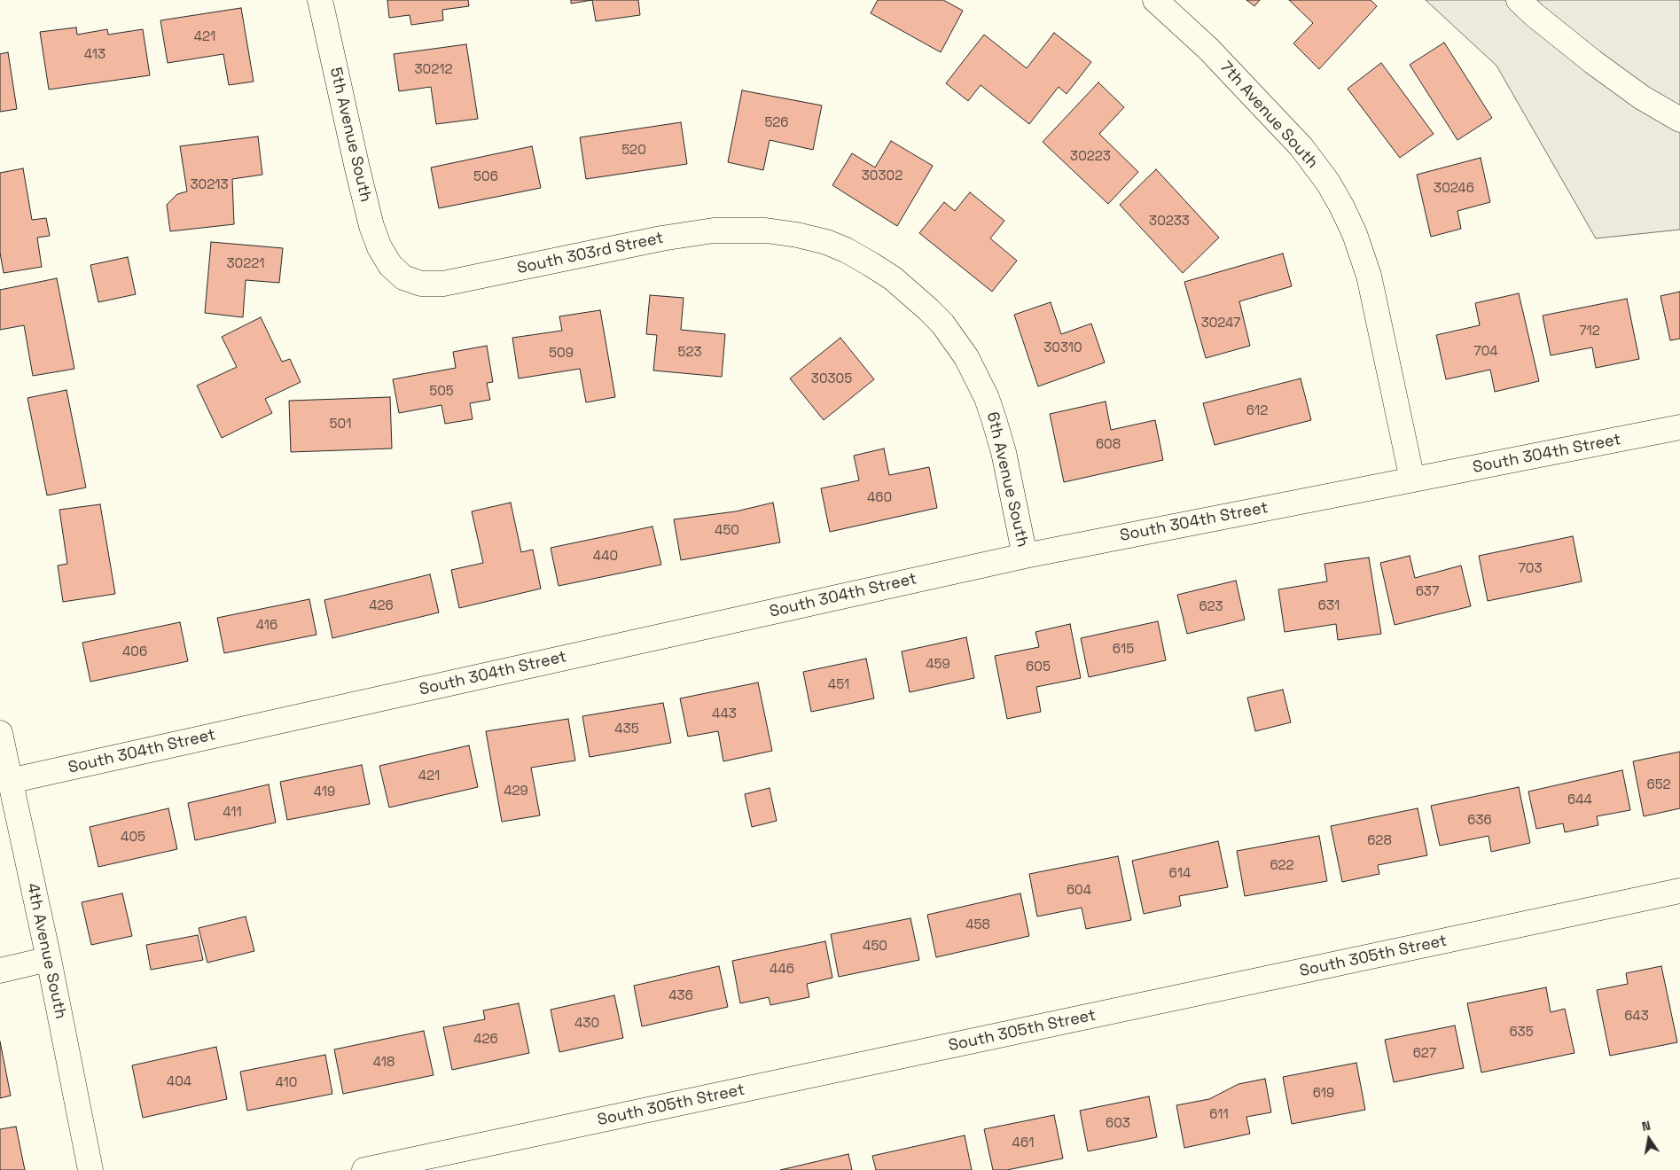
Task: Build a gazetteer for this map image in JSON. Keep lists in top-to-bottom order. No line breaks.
{"streets":{"street":["7th Avenue South","5th Avenue South","South 303rd Street","South 304th Street","6th Avenue South","4th Avenue South","South 305th Street"]},"crossings":[["7th Avenue South","South 304th Street"],["5th Avenue South","South 303rd Street"],["South 303rd Street","6th Avenue South"],["South 304th Street","6th Avenue South"],["South 304th Street","4th Avenue South"]],"house_numbers":["421","413","30212","526","520","30223","30302","506","30213","30246","30233","30221","30247","712","30310","704","523","509","30305","505","612","501","608","460","450","440","703","637","426","631","623","416","615","406","459","605","451","443","435","421","652","429","419","644","411","636","405","628","622","614","604","458","450","446","436","643","430","635","426","627","418","404","410","619","611","603","461"],"north":"top"}
